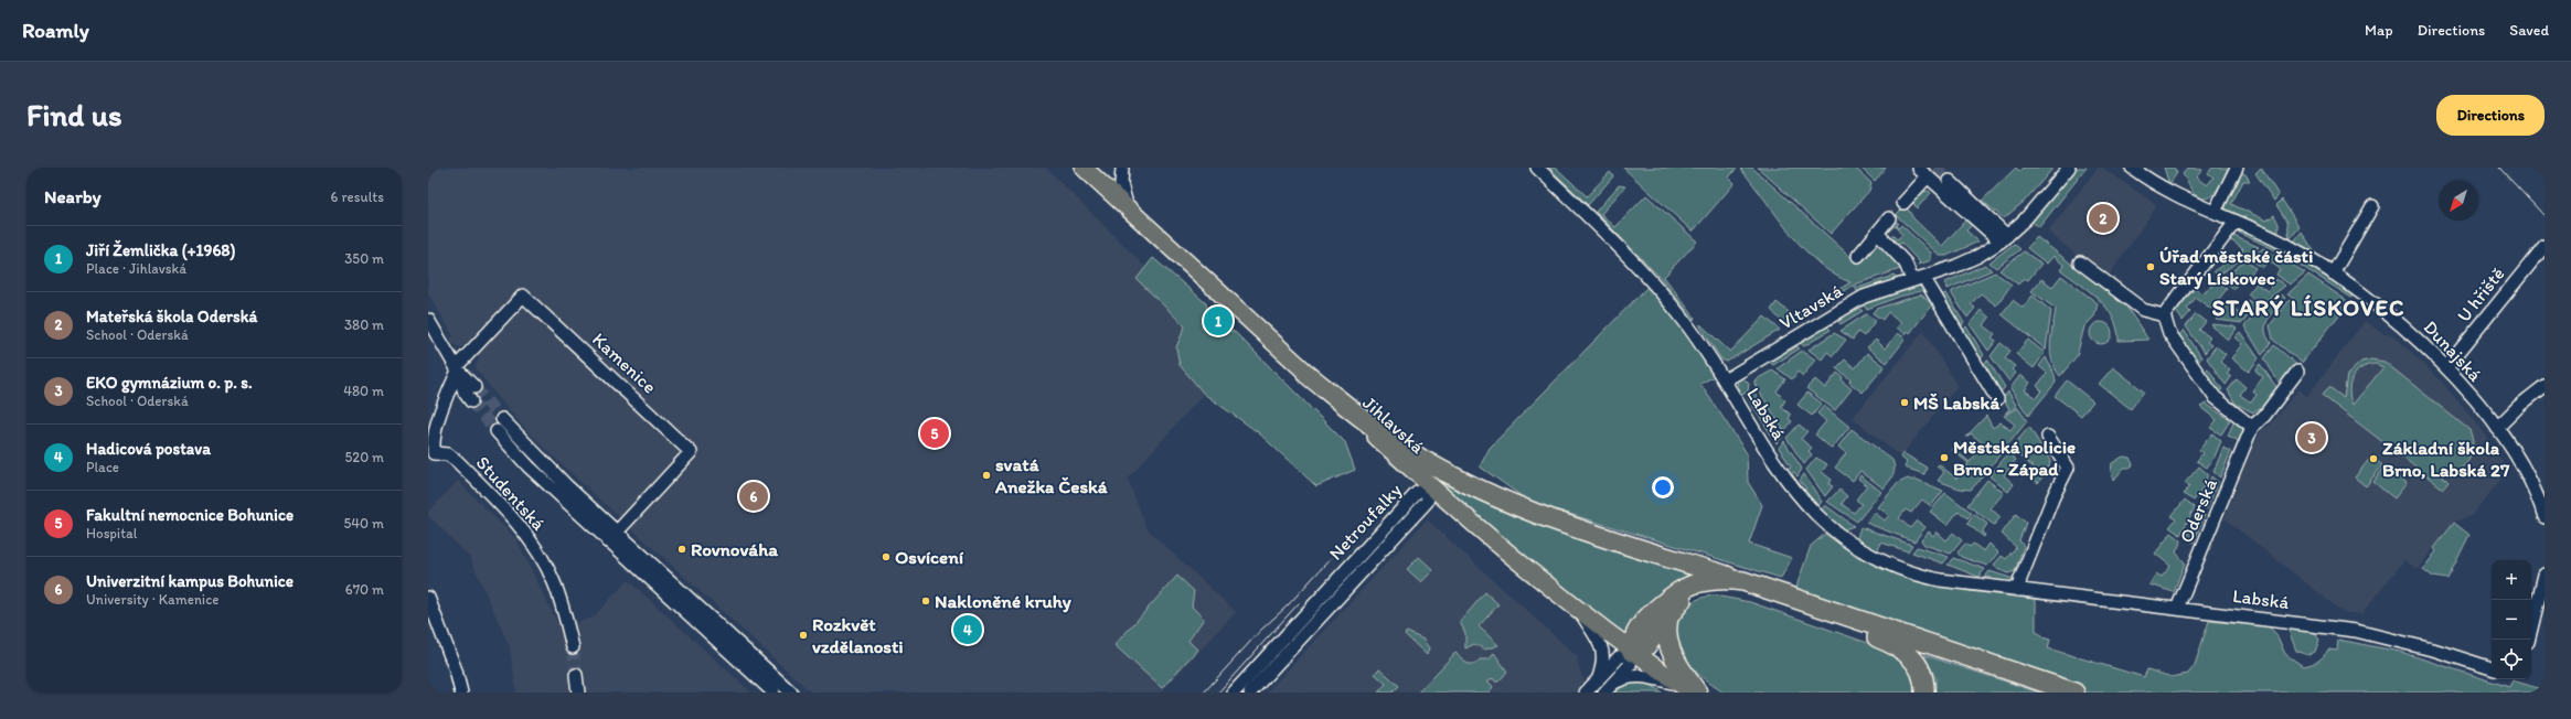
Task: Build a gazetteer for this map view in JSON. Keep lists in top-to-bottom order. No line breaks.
{"streets":{"main road":["Jihlavská"],"street":["U hřiště","Vltavská","Dunajská","Kamenice","Labská","Studentská","Oderská","Netroufalky"]},"crossings":[["U hřiště","Dunajská"],["Vltavská","Labská"],["Labská","Oderská"],["Jihlavská","Netroufalky"]],"districts":["STARÝ LÍSKOVEC"],"places":["Úřad městské části Starý Lískovec","MŠ Labská","Městská policie Brno - Západ","Základní škola Brno, Labská 27","svatá Anežka Česká","Rovnováha","Osvícení","Nakloněné kruhy","Rozkvět vzdělanosti"],"north":"bottom left","page":{"header":"Roamly","nav":["Map","Directions","Saved"],"buttons":"Directions","title":"Find us","heading":["Nearby","6 results"],"pins":["2","1","5","3","6","4"],"list":[{"mark":"1","name":"Jiří Žemlička (+1968)","note":"Place · Jihlavská","value":"350 m"},{"mark":"2","name":"Mateřská škola Oderská","note":"School · Oderská","value":"380 m"},{"mark":"3","name":"EKO gymnázium o. p. s.","note":"School · Oderská","value":"480 m"},{"mark":"4","name":"Hadicová postava","note":"Place","value":"520 m"},{"mark":"5","name":"Fakultní nemocnice Bohunice","note":"Hospital","value":"540 m"},{"mark":"6","name":"Univerzitní kampus Bohunice","note":"University · Kamenice","value":"670 m"}],"map_buttons":["+","−"]}}
